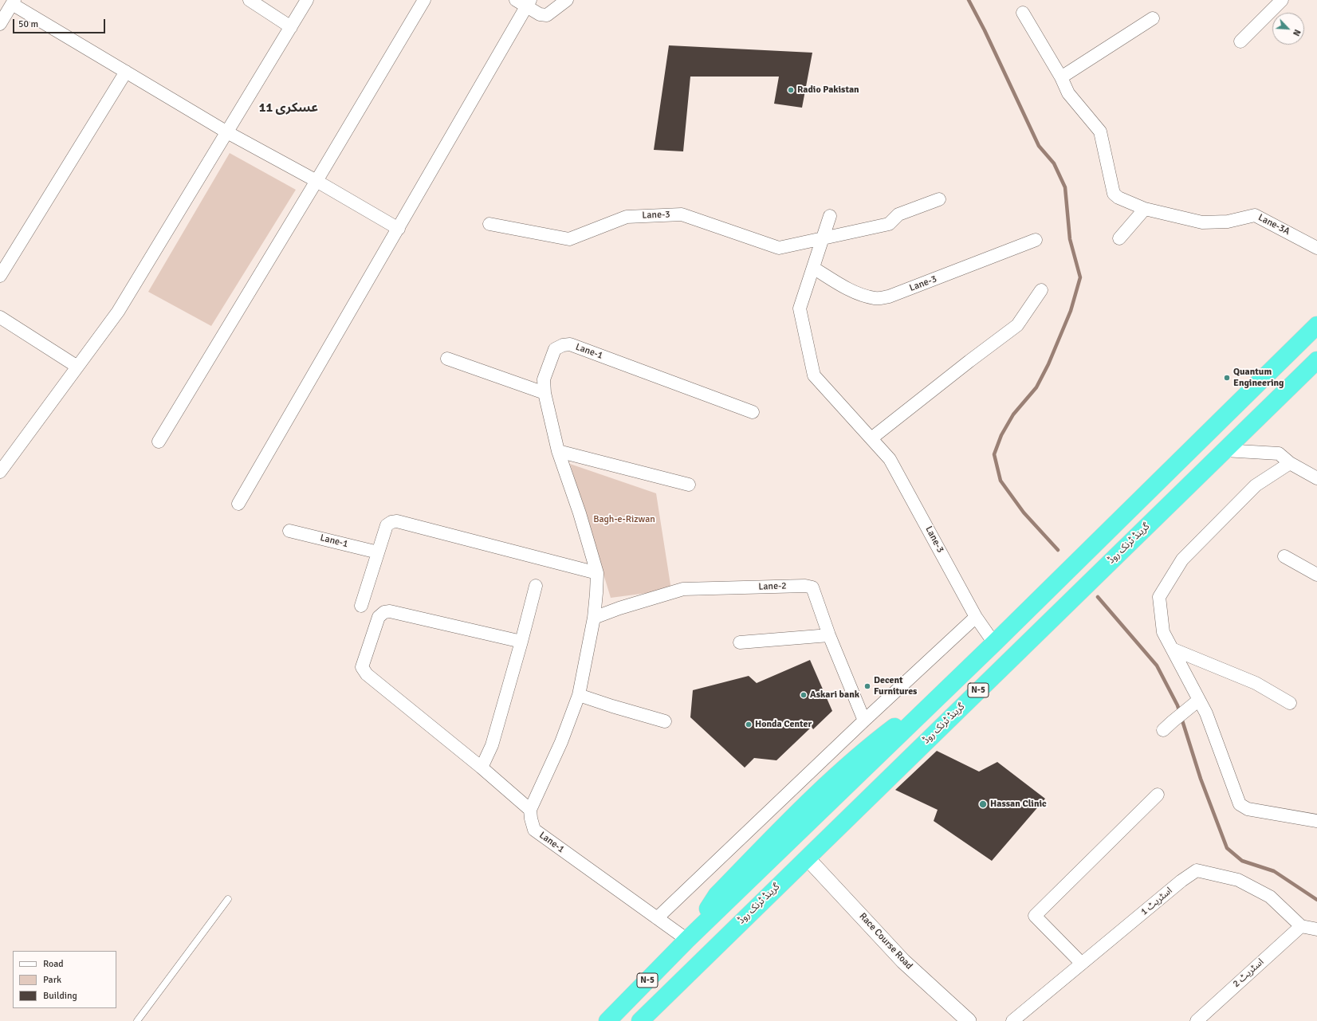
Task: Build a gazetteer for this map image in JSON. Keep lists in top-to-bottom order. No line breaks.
{"streets":{"highway":["گرینڈ ٹرنک روڈ","N-5"],"street":["Lane-3","Lane-3A","Lane-1","Lane-2","اسٹریٹ 1","Race Course Road","اسٹریٹ 2"]},"crossings":[["Lane-3","N-5"],["Lane-1","Lane-2"],["Lane-1","N-5"],["گرینڈ ٹرنک روڈ","Race Course Road"],["اسٹریٹ 1","اسٹریٹ 2"]],"districts":["عسکری 11"],"parks":["Bagh-e-Rizwan"],"places":["Radio Pakistan","Quantum Engineering","Decent Furnitures","Askari bank","Honda Center","Hassan Clinic"],"legend":["Road","Park","Building"],"scale_bar":"50 m","north":"bottom right"}
